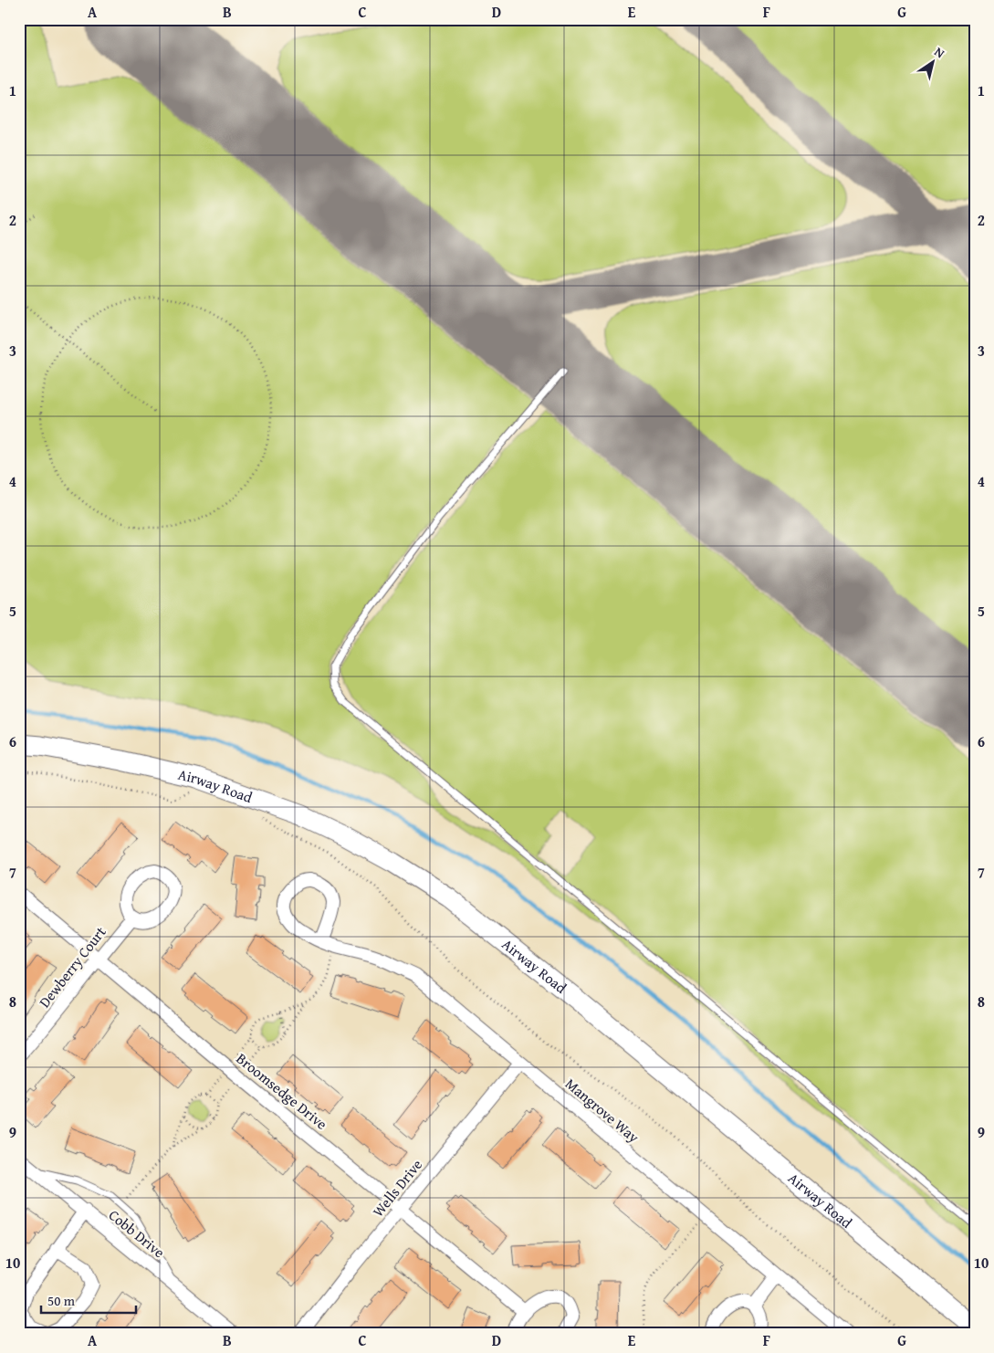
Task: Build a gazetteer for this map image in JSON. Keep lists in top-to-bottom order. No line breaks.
{"streets":{"main road":["Airway Road"],"street":["Dewberry Court","Broomsedge Drive","Mangrove Way","Wells Drive","Cobb Drive"]},"crossings":[["Dewberry Court","Broomsedge Drive"],["Broomsedge Drive","Wells Drive"],["Mangrove Way","Wells Drive"]],"scale_bar":"50 m","north":"top right","grid":{"columns":["A","B","C","D","E","F","G"],"rows":["1","2","3","4","5","6","7","8","9","10"]}}
